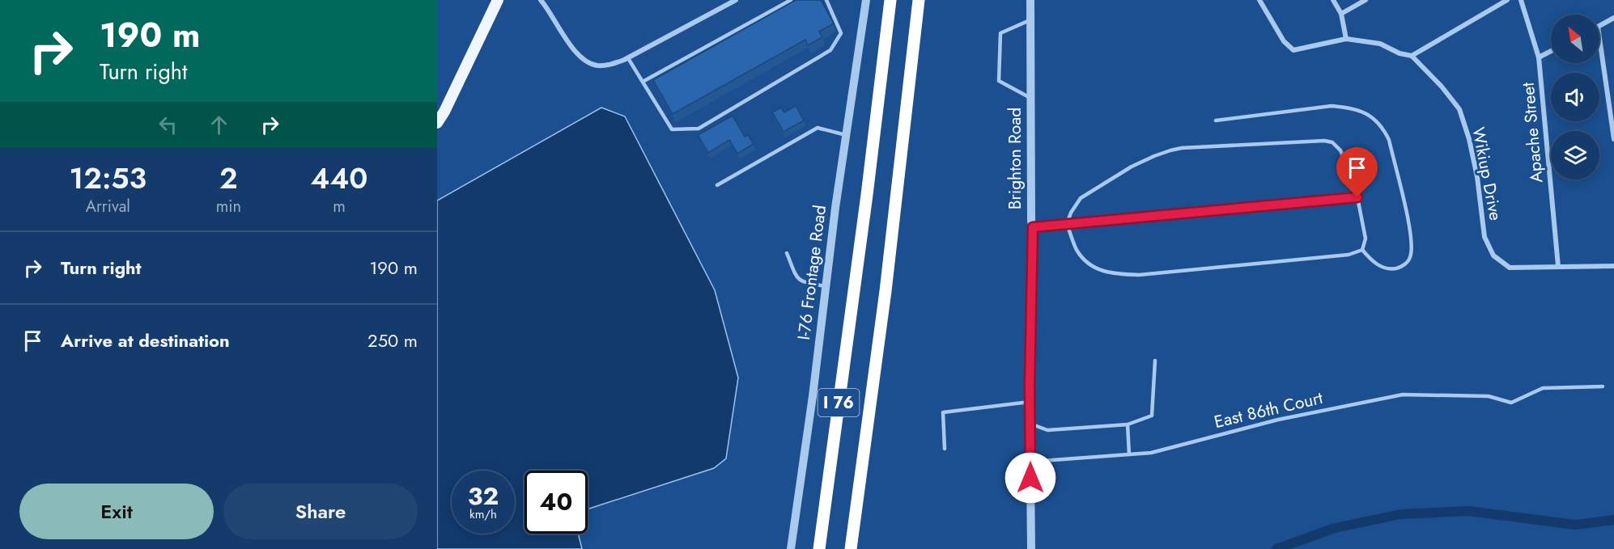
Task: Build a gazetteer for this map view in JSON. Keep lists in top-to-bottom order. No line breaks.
{"streets":{"highway":["I 76"],"street":["Apache Street","Brighton Road","Wikiup Drive","I-76 Frontage Road"],"lane":["East 86th Court"]},"crossings":[["Apache Street","Wikiup Drive"],["Brighton Road","East 86th Court"]],"north":"top left","page":{"turn":["190 m","Turn right"],"eta":["12:53","Arrival","2","min","440","m"],"list":[{"name":"Turn right","value":"190 m"},{"name":"Arrive at destination","value":"250 m"}],"speed":"32 km/h","limit":"40","buttons":["Exit","Share"]}}
